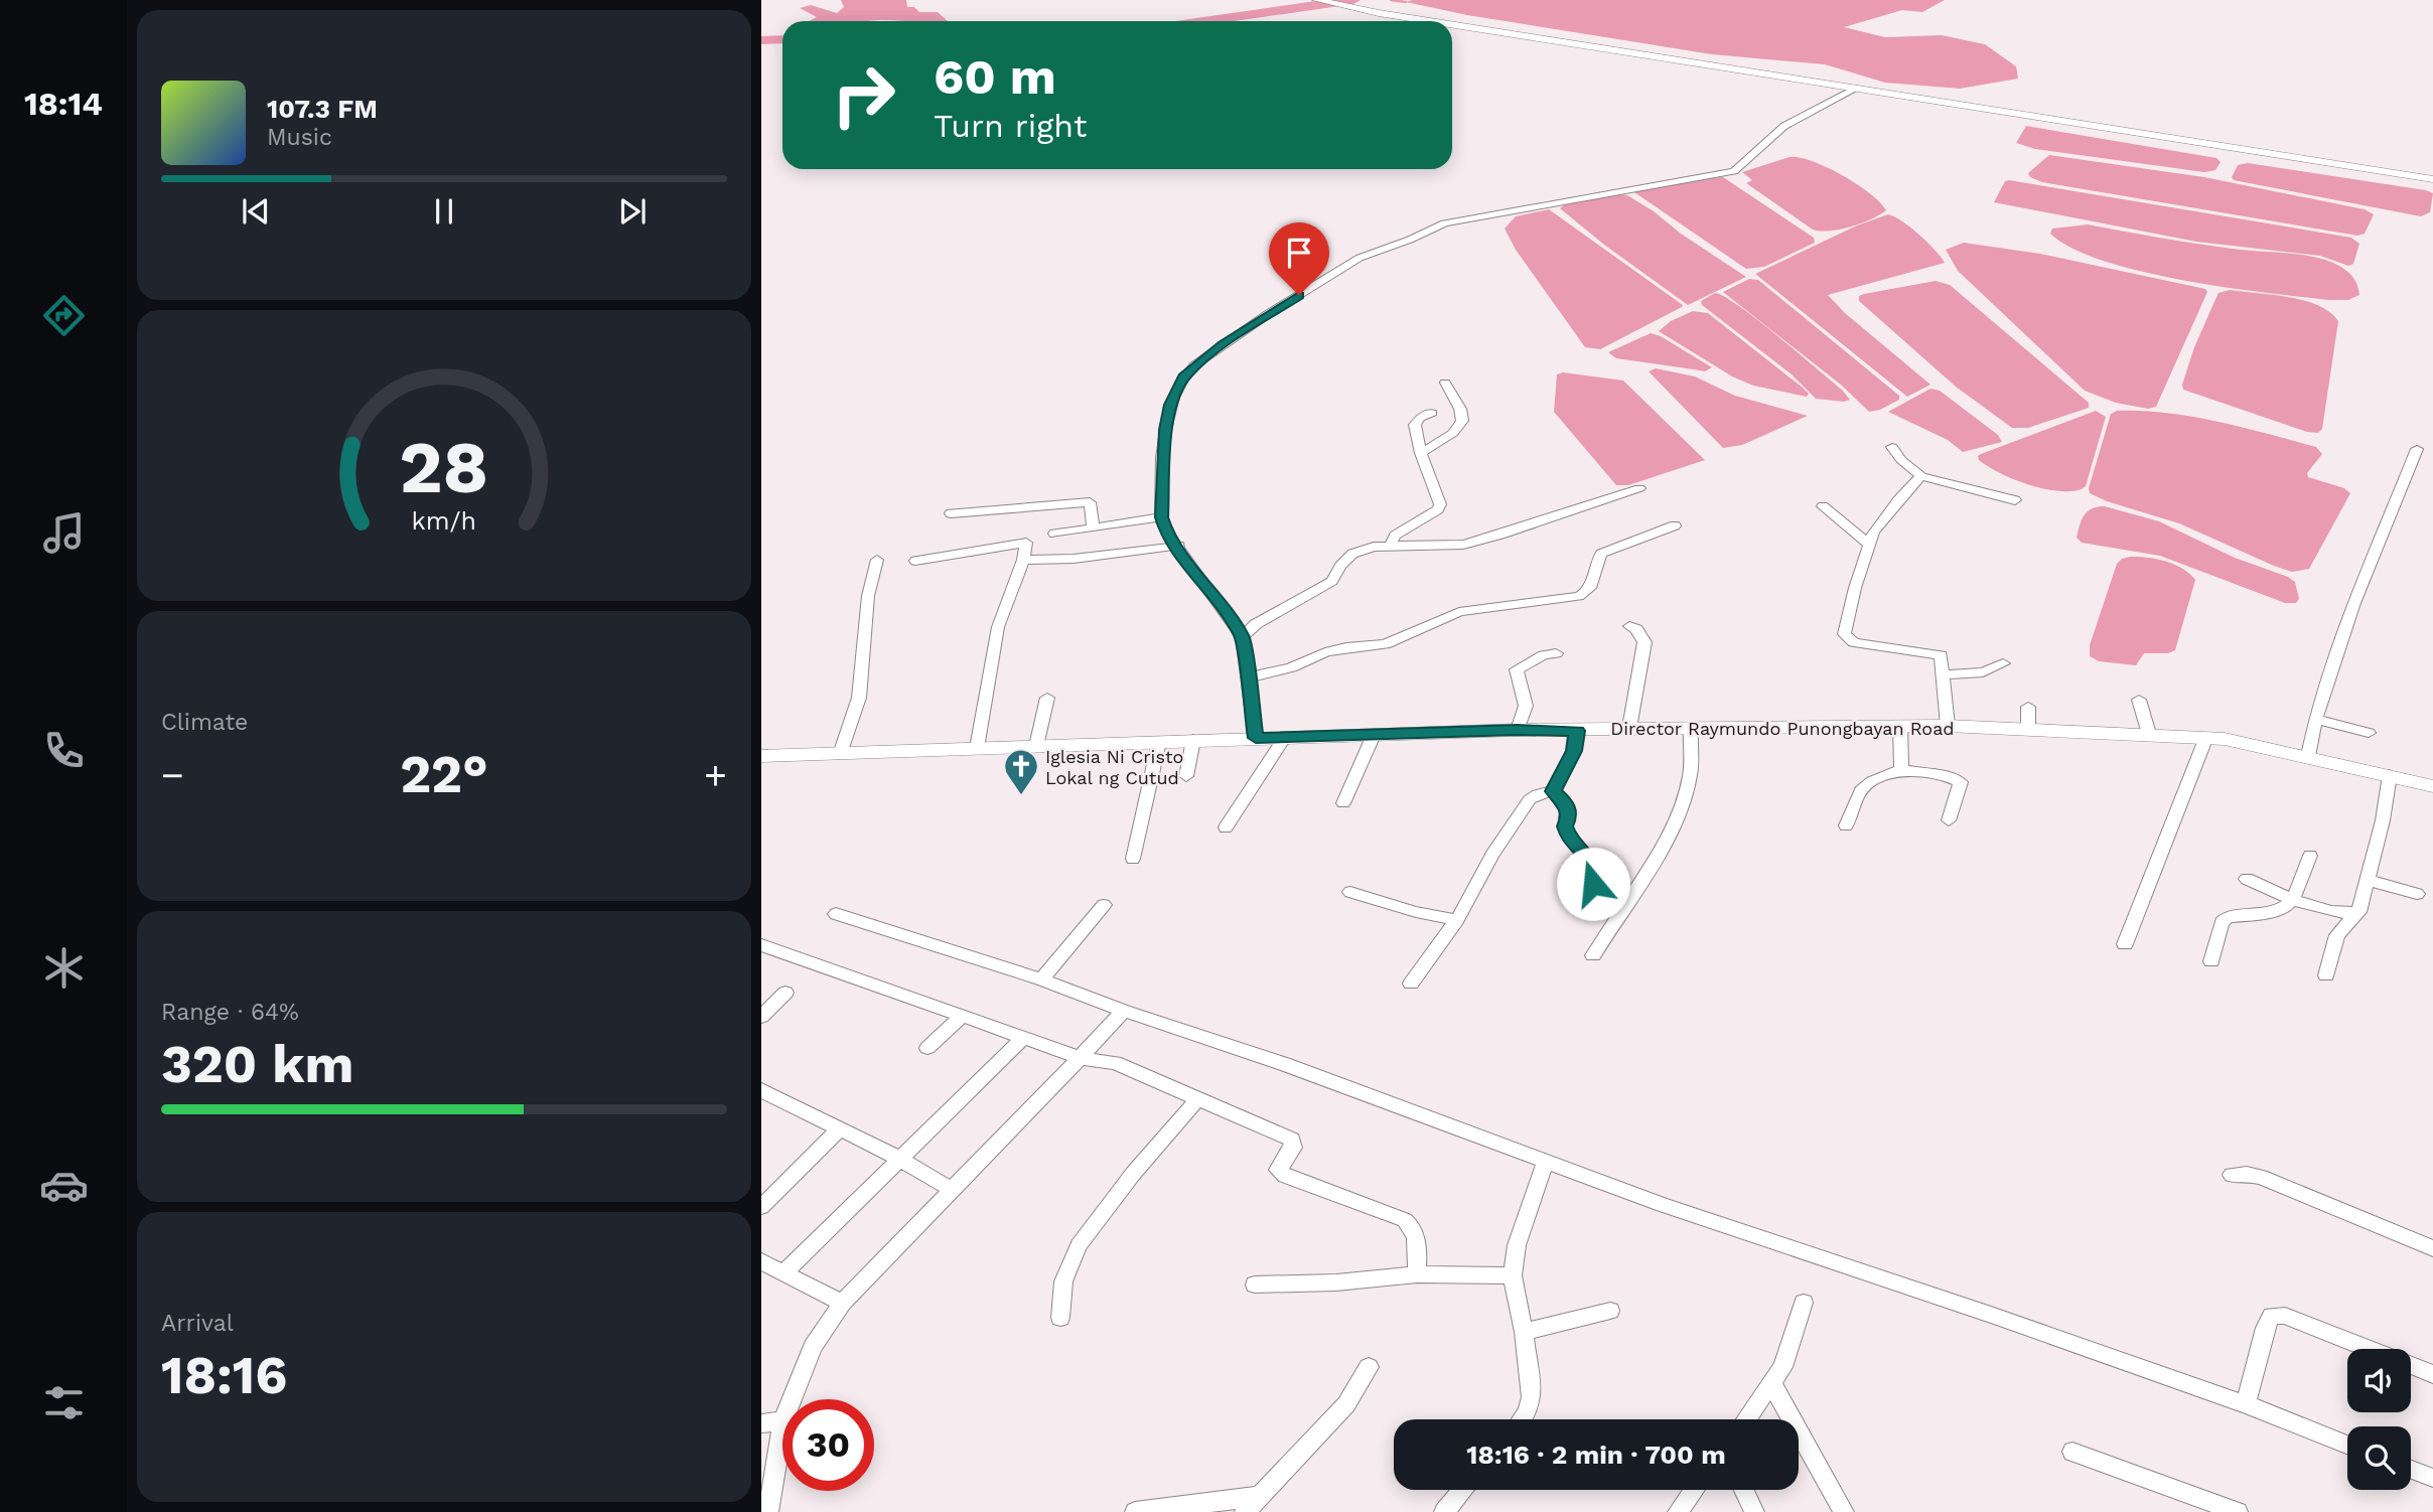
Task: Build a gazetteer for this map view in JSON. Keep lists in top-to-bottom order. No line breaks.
{"streets":{"street":["Director Raymundo Punongbayan Road"]},"places":{"church":["Iglesia Ni Cristo Lokal ng Cutud"]},"page":{"tabs":"18:14","turn":["60 m","Turn right"],"song":["107.3 FM","Music"],"tile":["Climate",["Range · 64%","320 km"],["Arrival","18:16"]],"heat":["−","22°","+"],"limit":"30","trip":"18:16 · 2 min · 700 m","gauge":["28","km/h"]}}
